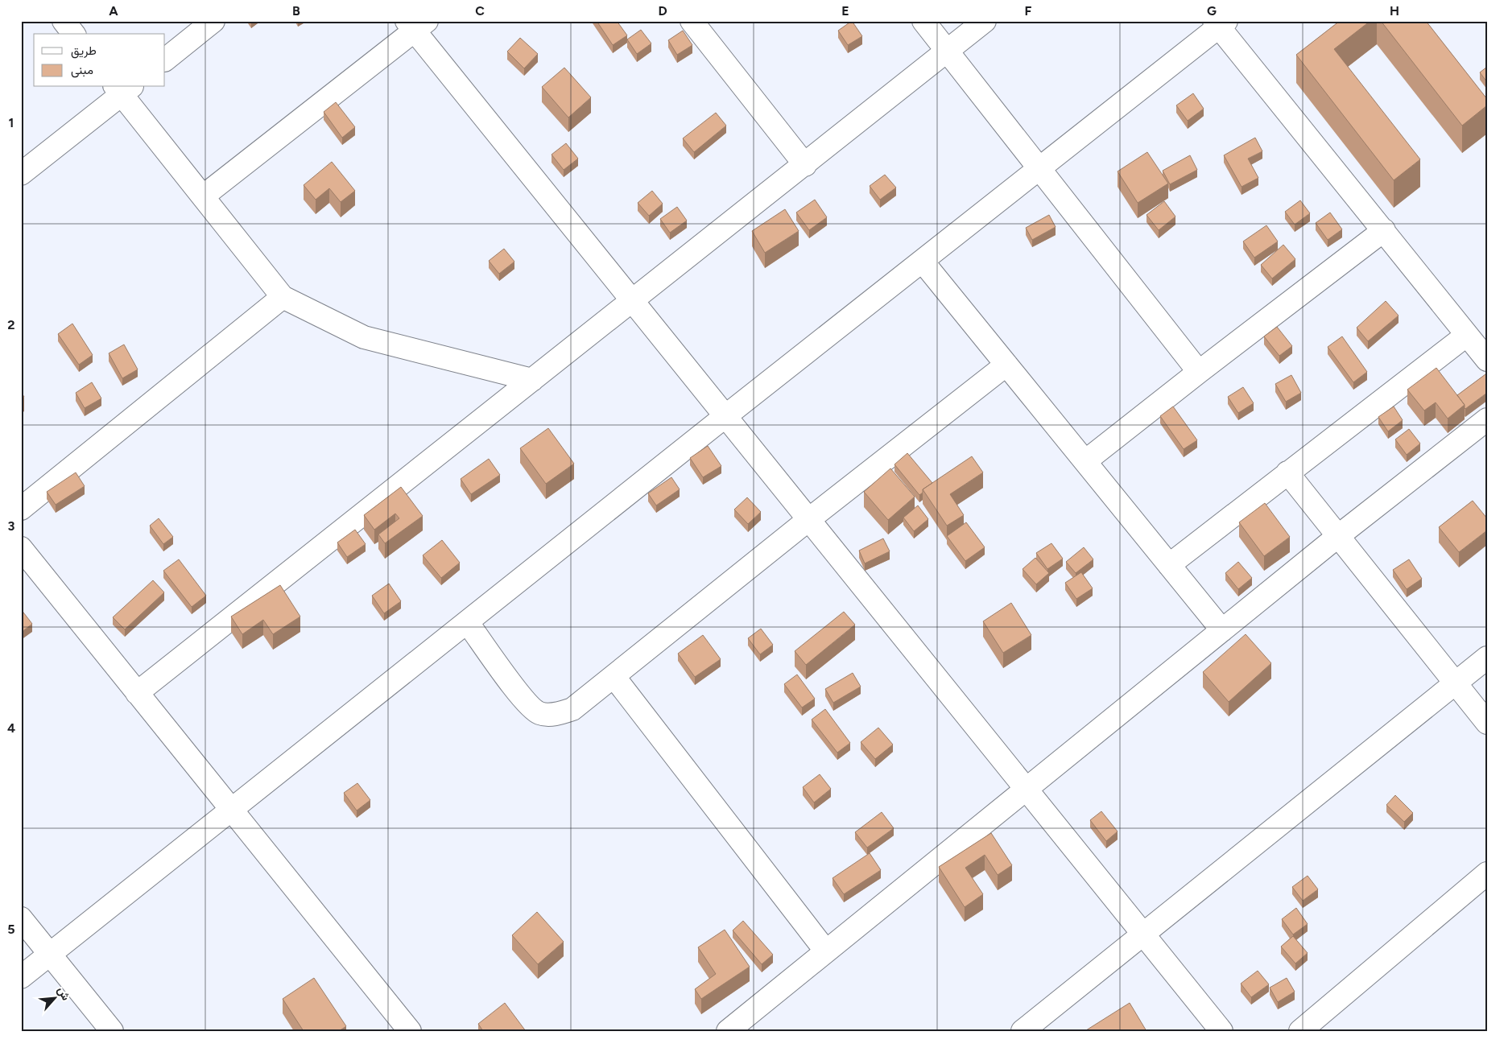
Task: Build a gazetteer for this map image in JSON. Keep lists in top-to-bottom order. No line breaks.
{"legend":["طريق","مبنى"],"north":"top right","grid":{"columns":["A","B","C","D","E","F","G","H"],"rows":["1","2","3","4","5"]}}
